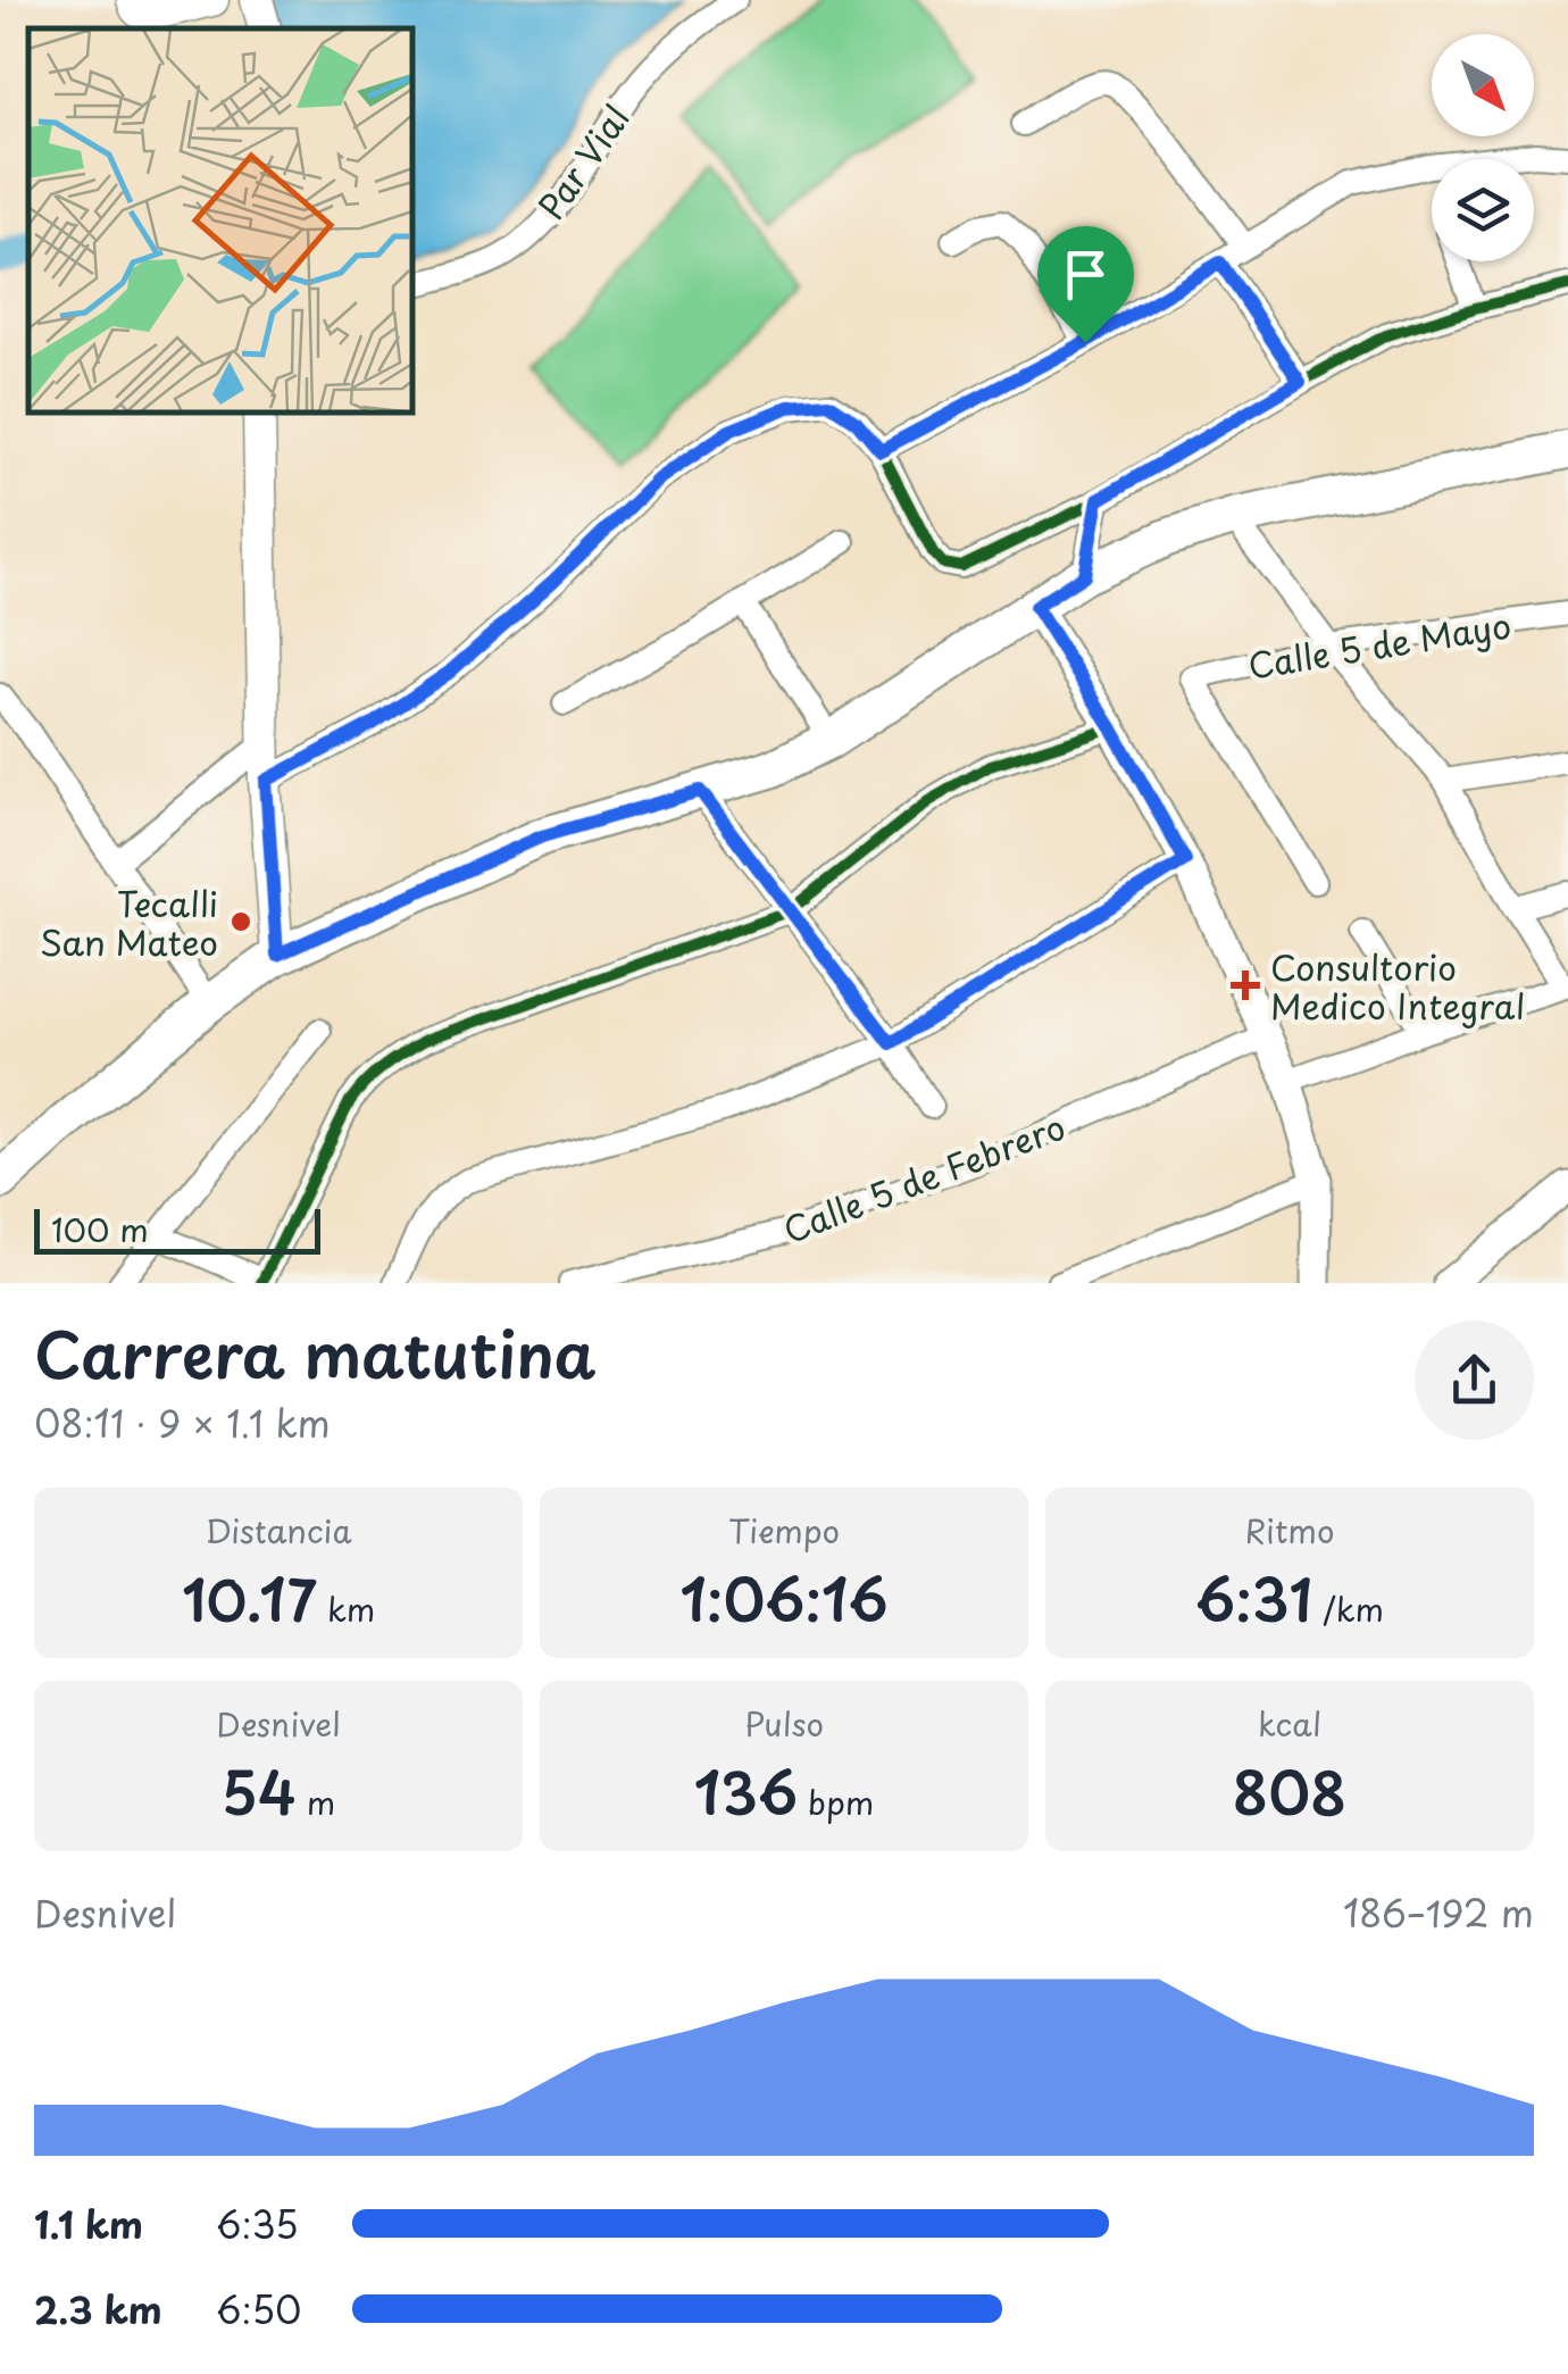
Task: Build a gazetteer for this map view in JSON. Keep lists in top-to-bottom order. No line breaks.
{"streets":{"street":["Par Vial","Calle 5 de Mayo","Calle 5 de Febrero"]},"places":{"other":["Tecalli San Mateo"],"health":["Consultorio Medico Integral"]},"scale_bar":"100 m","north":"bottom right","page":{"scale":"100 m","heading":["Carrera matutina","08:11 · 9 × 1.1 km"],"stats":[["Distancia","10.17 km"],["Tiempo","1:06:16"],["Ritmo","6:31 /km"],["Desnivel","54 m"],["Pulso","136 bpm"],["kcal","808"]],"chart":["Desnivel","186–192 m"],"list":[{"name":"1.1 km","note":"6:35"},{"name":"2.3 km","note":"6:50"}]}}
